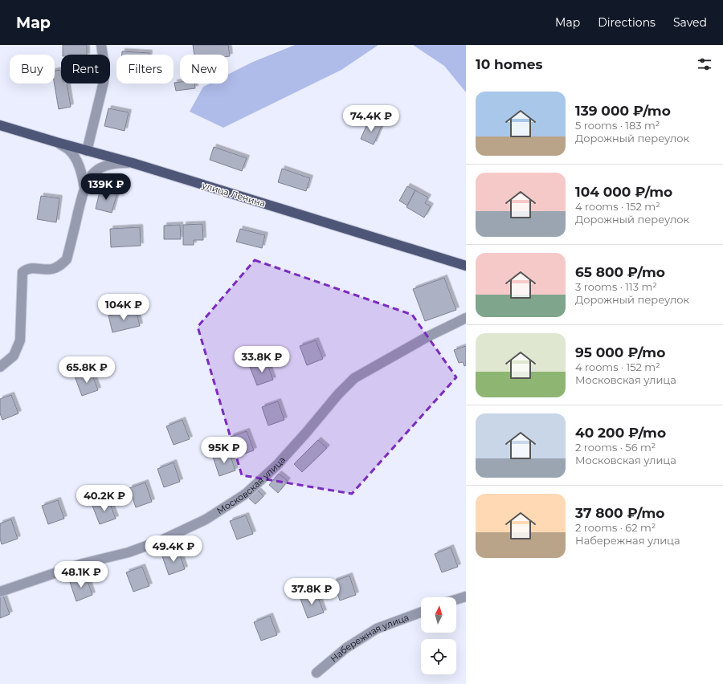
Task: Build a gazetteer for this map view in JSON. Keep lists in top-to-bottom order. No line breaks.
{"streets":{"main road":["улица Ленина"],"street":["Московская улица","Набережная улица"]},"north":"top","page":{"header":"Map","nav":["Map","Directions","Saved"],"heading":"10 homes","chip":["Buy","Rent","Filters","New"],"list":[{"name":"139 000 ₽/mo","note":"5 rooms · 183 m² · Дорожный переулок"},{"name":"104 000 ₽/mo","note":"4 rooms · 152 m² · Дорожный переулок"},{"name":"65 800 ₽/mo","note":"3 rooms · 113 m² · Дорожный переулок"},{"name":"95 000 ₽/mo","note":"4 rooms · 152 m² · Московская улица"},{"name":"40 200 ₽/mo","note":"2 rooms · 56 m² · Московская улица"},{"name":"37 800 ₽/mo","note":"2 rooms · 62 m² · Набережная улица"}],"price":["74.4K ₽","139K ₽","104K ₽","33.8K ₽","65.8K ₽","95K ₽","40.2K ₽","49.4K ₽","48.1K ₽","37.8K ₽"]}}
